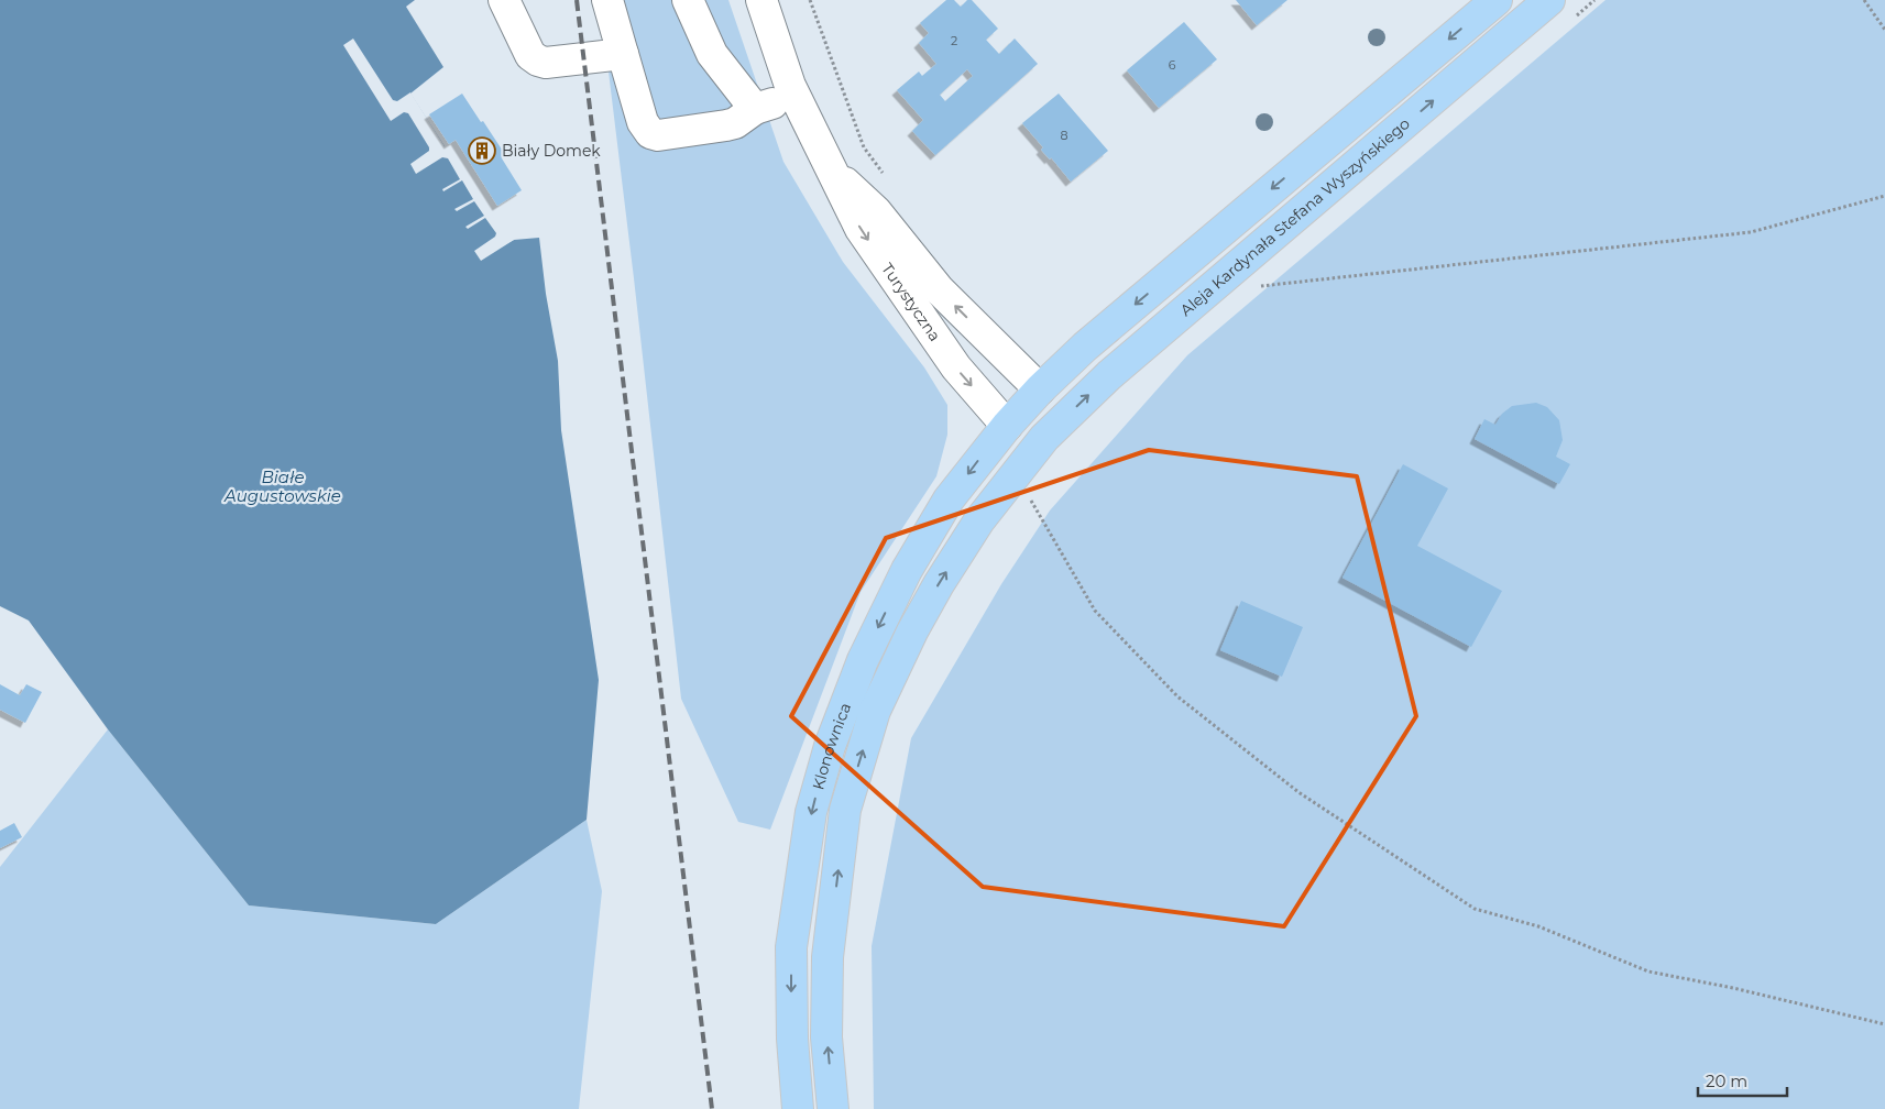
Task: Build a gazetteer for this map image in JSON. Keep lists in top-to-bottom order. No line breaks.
{"streets":{"main road":["Aleja Kardynała Stefana Wyszyńskiego","Klonownica"],"street":["Turystyczna"]},"crossings":[["Aleja Kardynała Stefana Wyszyńskiego","Klonownica"],["Turystyczna","Klonownica"]],"water":["Białe Augustowskie"],"places":{"building":["Biały Domek"]},"house_numbers":["2","6","8"],"scale_bar":"20 m"}
